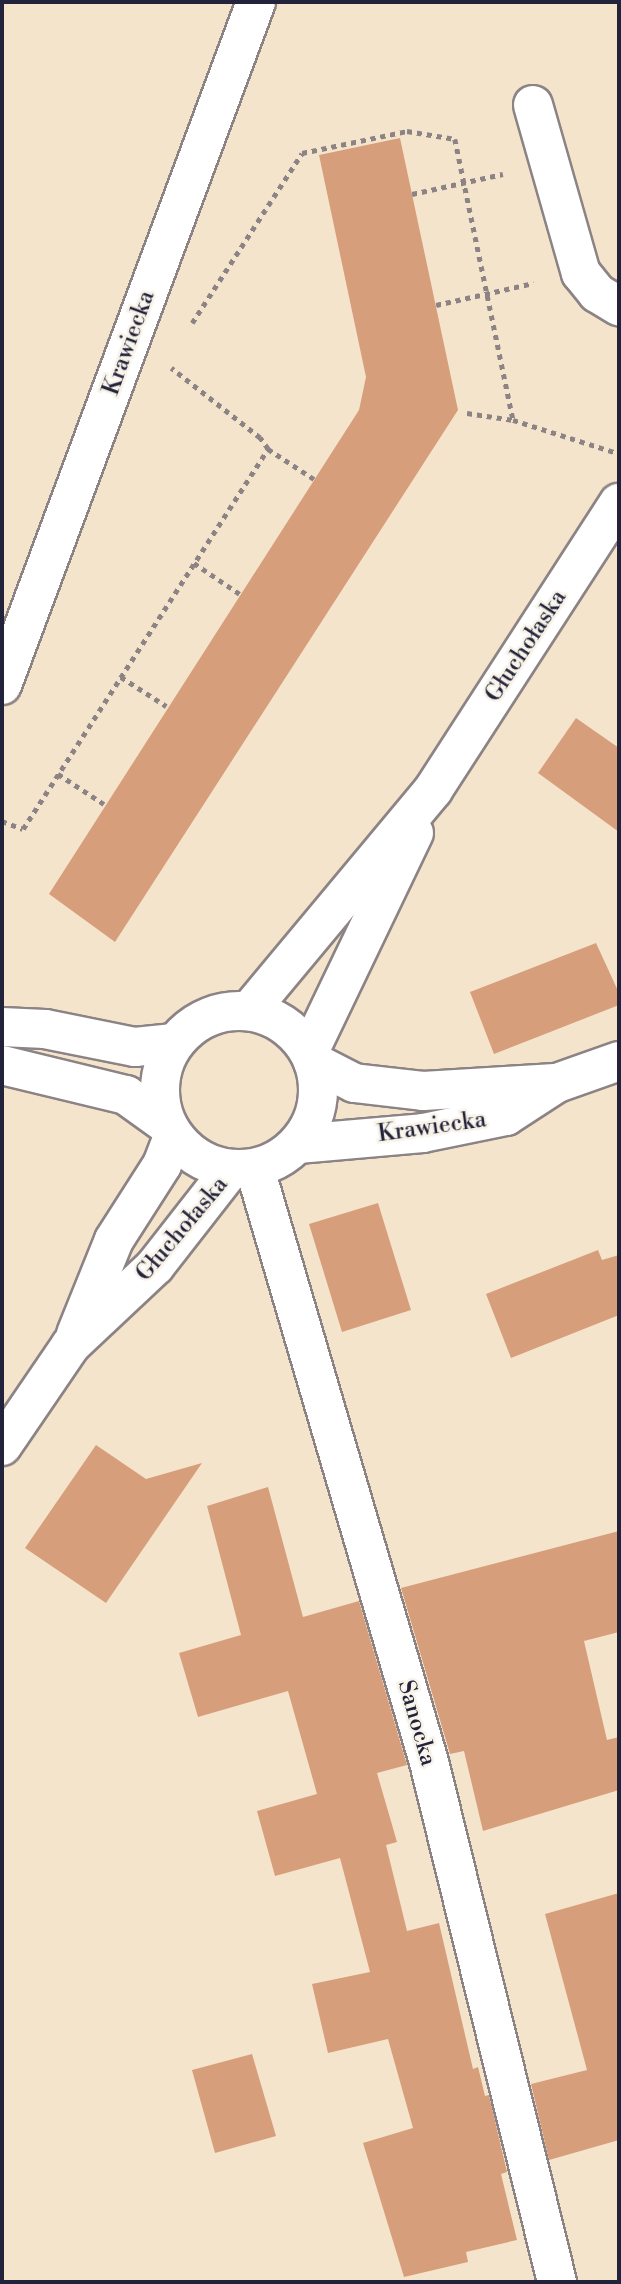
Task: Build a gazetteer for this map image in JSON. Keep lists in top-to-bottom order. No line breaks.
{"streets":{"street":["Krawiecka","Głuchołaska","Sanocka"]},"crossings":[["Krawiecka","Głuchołaska"],["Krawiecka","Sanocka"],["Głuchołaska","Sanocka"]]}
